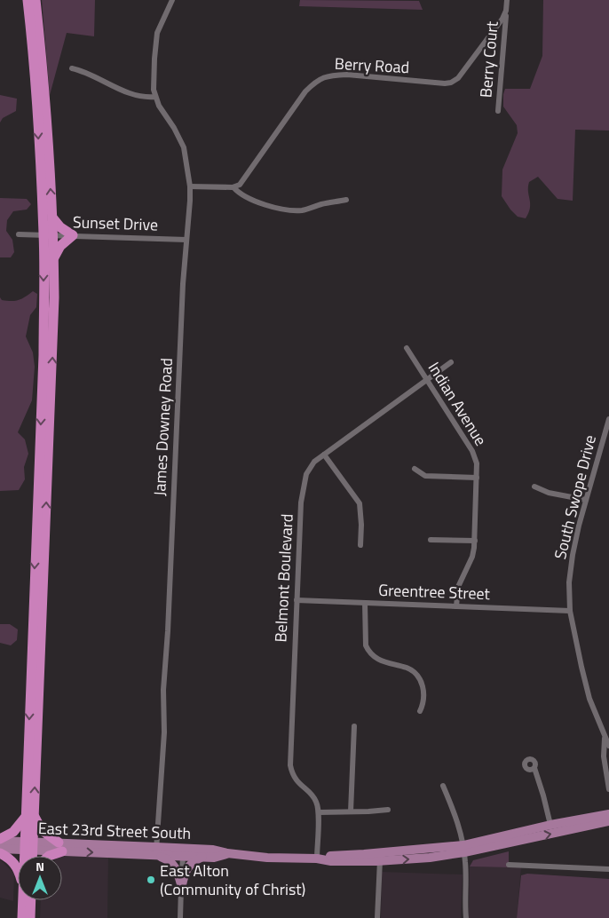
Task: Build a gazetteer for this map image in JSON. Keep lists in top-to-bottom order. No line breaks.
{"streets":{"main road":["East 23rd Street South"],"street":["Berry Court","Berry Road","Sunset Drive","Indian Avenue","James Downey Road","South Swope Drive","Belmont Boulevard","Greentree Street"]},"crossings":[["Berry Court","Berry Road"],["Sunset Drive","James Downey Road"],["Indian Avenue","Belmont Boulevard"],["Indian Avenue","Greentree Street"],["James Downey Road","East 23rd Street South"],["South Swope Drive","Greentree Street"],["Belmont Boulevard","Greentree Street"]],"places":["East Alton (Community of Christ)"],"north":"top"}
